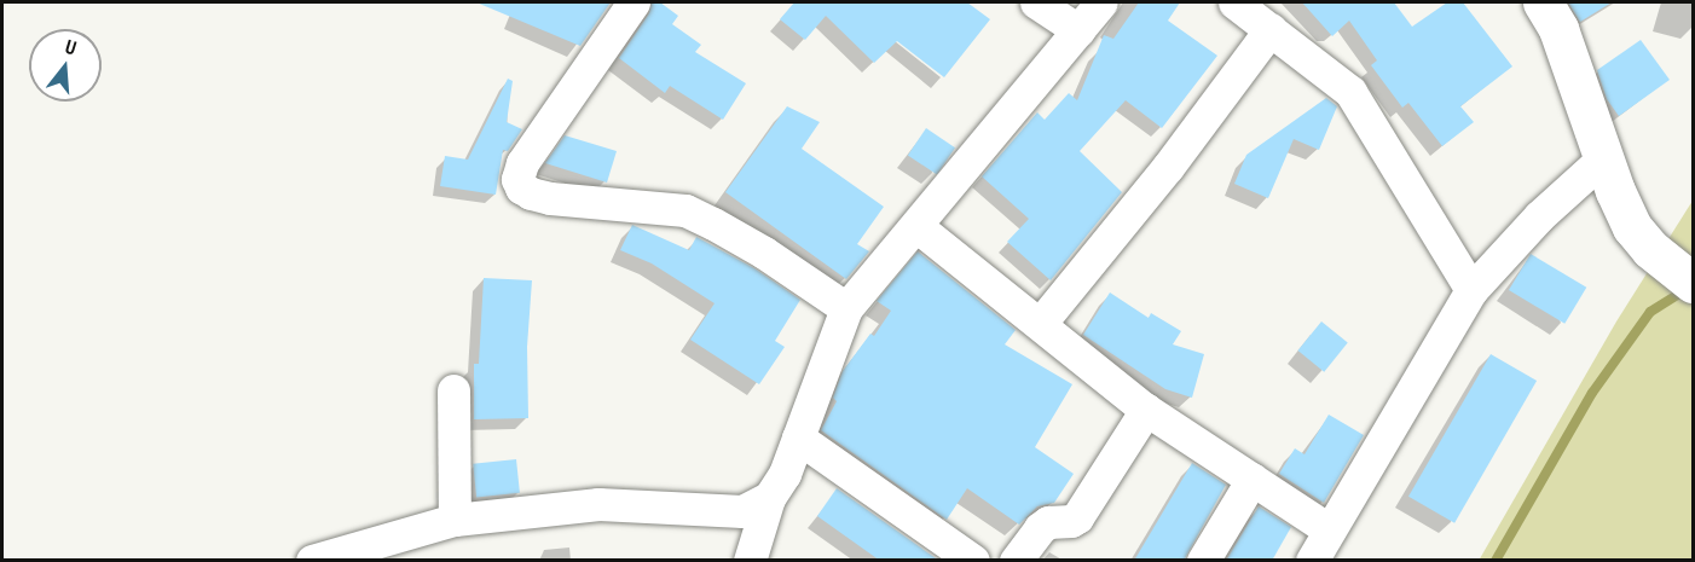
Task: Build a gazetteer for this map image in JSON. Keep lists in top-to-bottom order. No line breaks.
{"north":"top"}
